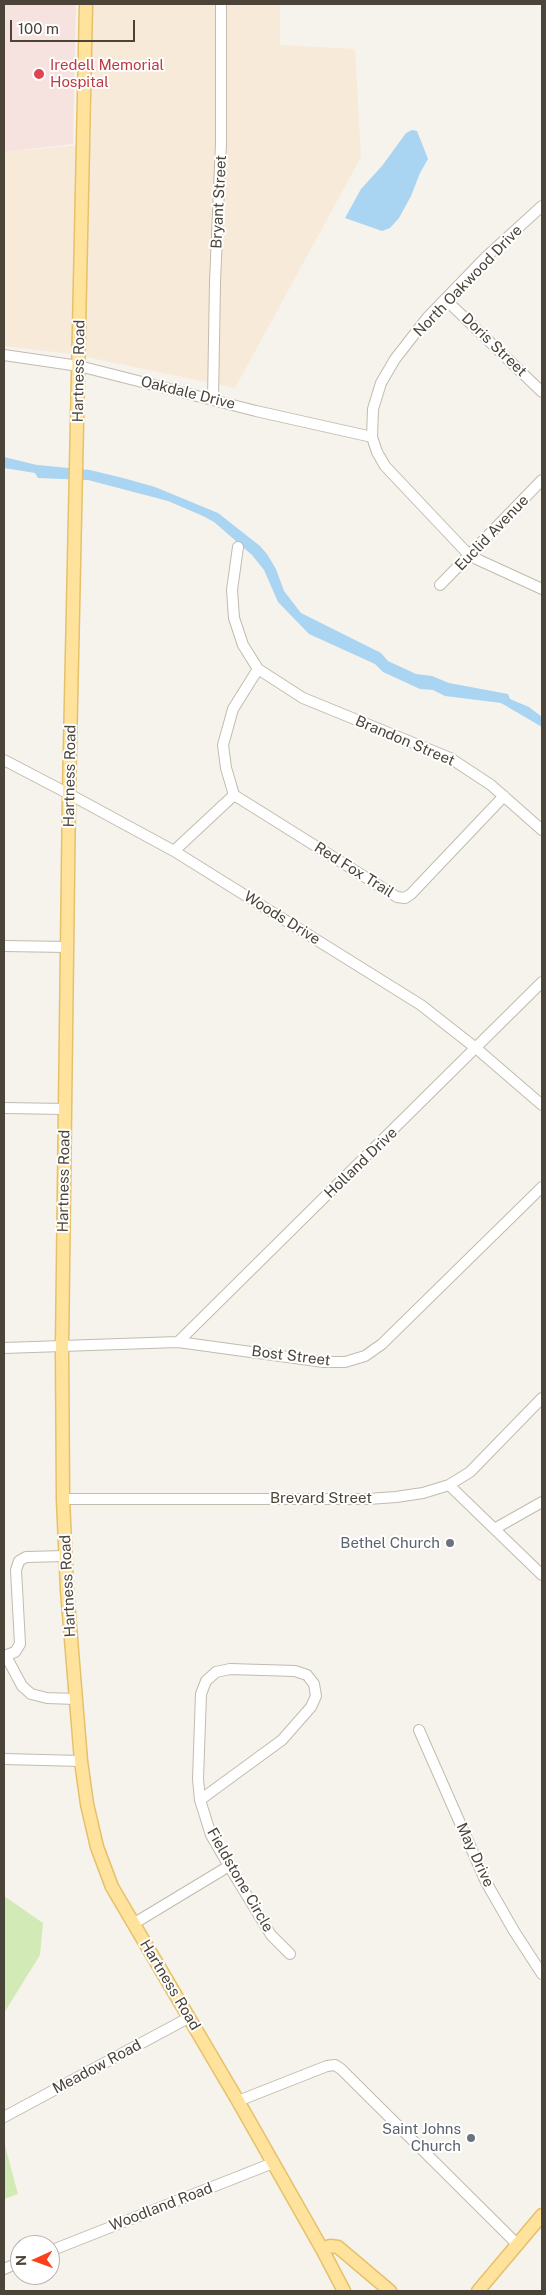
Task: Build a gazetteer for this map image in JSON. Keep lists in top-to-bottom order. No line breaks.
{"streets":{"main road":["Hartness Road"],"street":["Bryant Street","North Oakwood Drive","Doris Street","Oakdale Drive","Euclid Avenue","Brandon Street","Red Fox Trail","Woods Drive","Holland Drive","Bost Street","Brevard Street","May Drive","Fieldstone Circle","Meadow Road","Woodland Road"]},"crossings":[["Bryant Street","Oakdale Drive"],["North Oakwood Drive","Doris Street"],["North Oakwood Drive","Oakdale Drive"],["North Oakwood Drive","Euclid Avenue"],["Hartness Road","Oakdale Drive"],["Hartness Road","Woods Drive"],["Hartness Road","Bost Street"],["Hartness Road","Brevard Street"],["Hartness Road","Meadow Road"],["Hartness Road","Woodland Road"],["Brandon Street","Red Fox Trail"],["Woods Drive","Holland Drive"],["Holland Drive","Bost Street"]],"places":["Iredell Memorial Hospital","Bethel Church","Saint Johns Church"],"scale_bar":"100 m","north":"left"}
